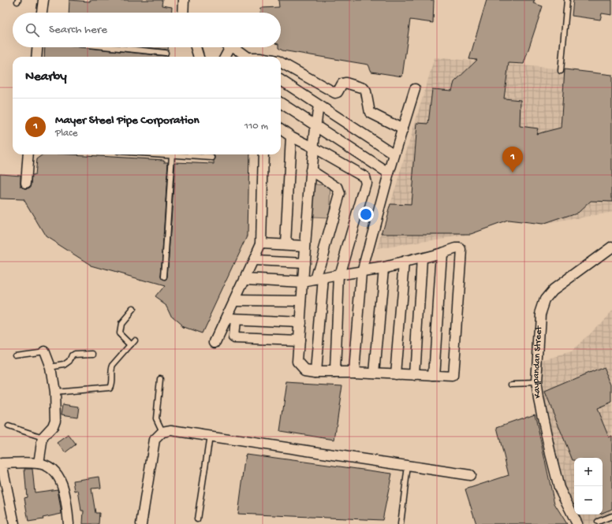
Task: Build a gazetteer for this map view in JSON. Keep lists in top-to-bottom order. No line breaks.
{"streets":{"street":["Kaypandan Street"]},"page":{"search":"Search here","heading":"Nearby","list":[{"mark":"1","name":"Mayer Steel Pipe Corporation","note":"Place","value":"110 m"}],"pins":"1","map_buttons":["+","−"]}}
